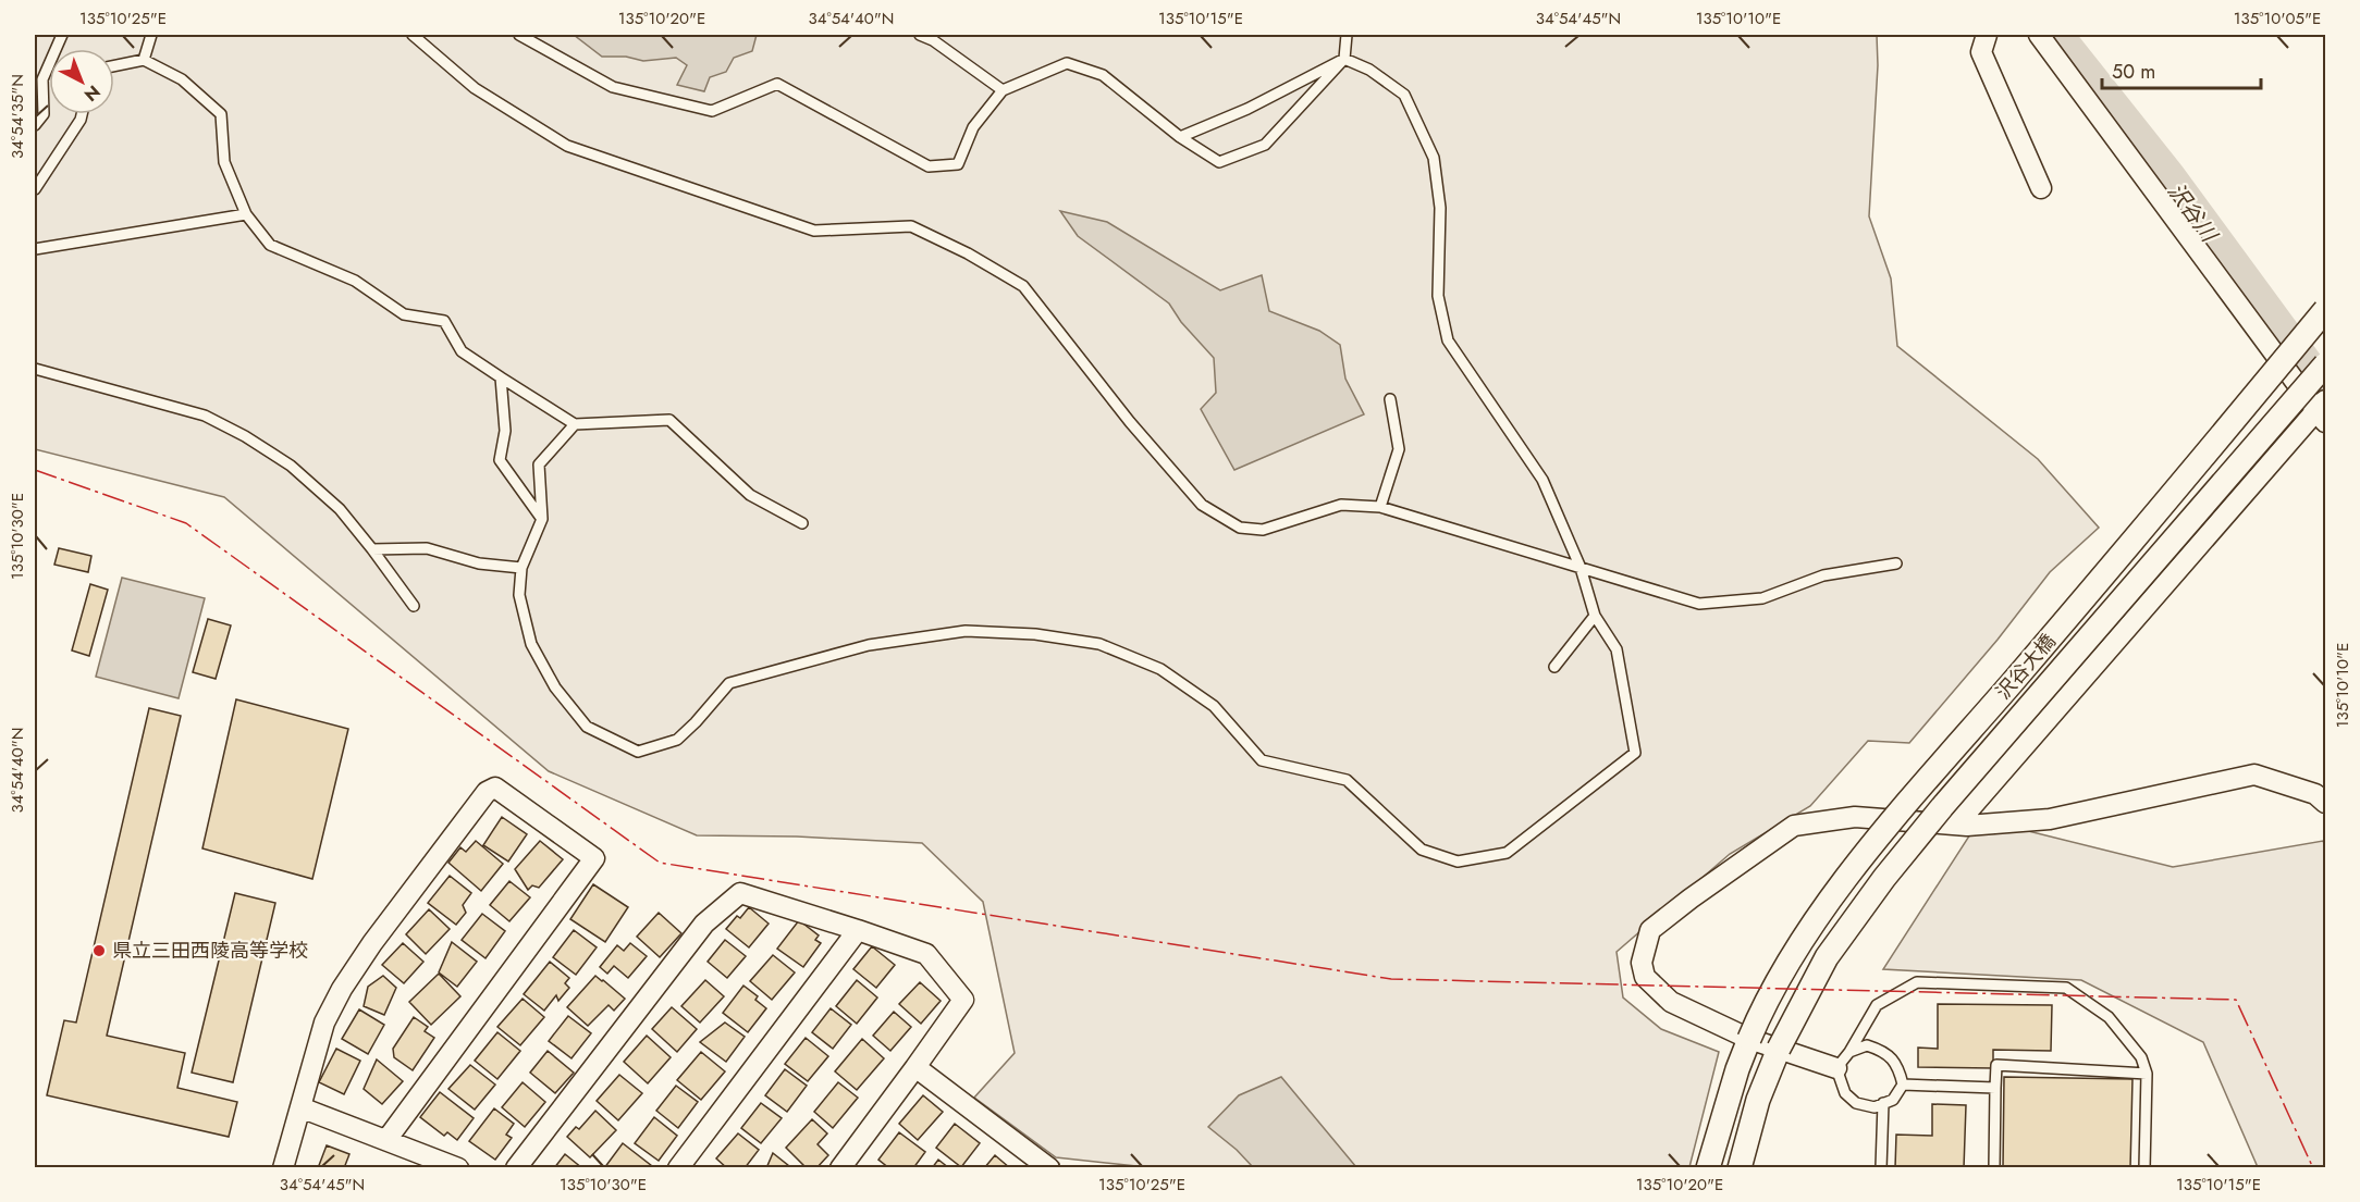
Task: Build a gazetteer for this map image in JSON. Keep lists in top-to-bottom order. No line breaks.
{"streets":{"street":["沢谷大橋"]},"water":["沢谷川"],"places":["県立三田西陵高等学校"],"scale_bar":"50 m","north":"bottom right","coordinates":["135°10'25\"E","135°10'20\"E","34°54'40\"N","135°10'15\"E","34°54'45\"N","135°10'10\"E","135°10'05\"E","34°54'35\"N","135°10'30\"E"]}
